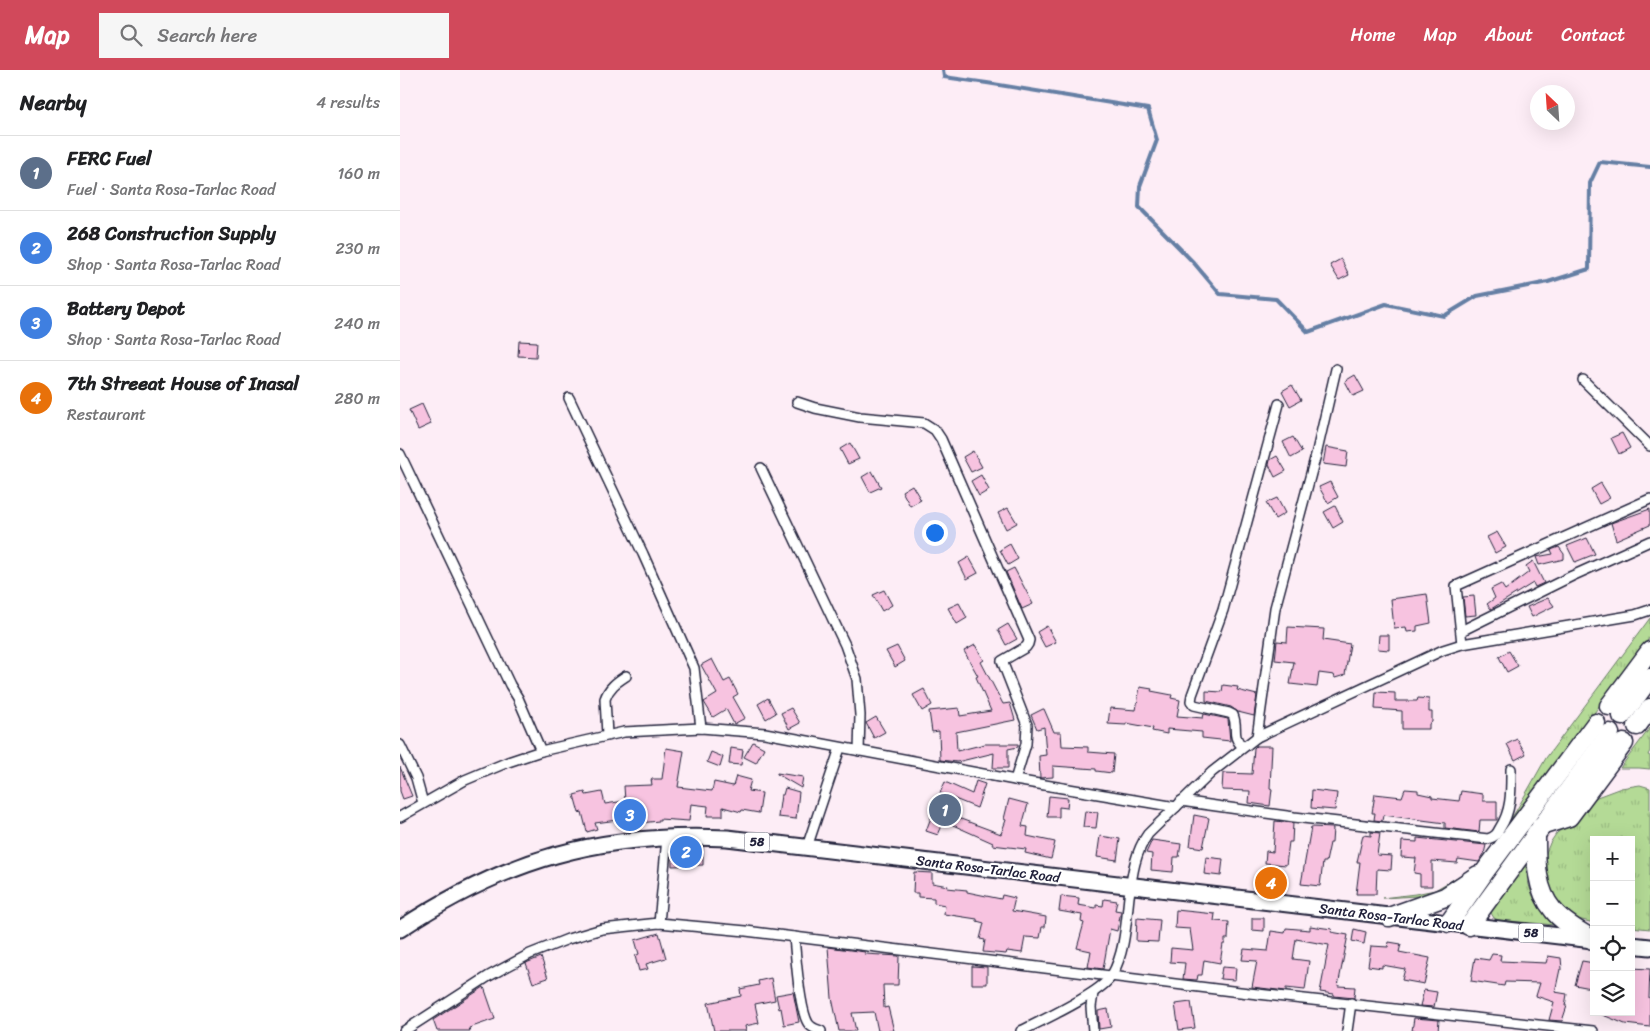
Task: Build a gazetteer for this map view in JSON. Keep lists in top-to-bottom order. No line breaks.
{"streets":{"highway":["58","Santa Rosa-Tarlac Road"]},"north":"top left","page":{"header":"Map","search":"Search here","nav":["Home","Map","About","Contact"],"heading":["Nearby","4 results"],"list":[{"mark":"1","name":"FERC Fuel","note":"Fuel · Santa Rosa-Tarlac Road","value":"160 m"},{"mark":"2","name":"268 Construction Supply","note":"Shop · Santa Rosa-Tarlac Road","value":"230 m"},{"mark":"3","name":"Battery Depot","note":"Shop · Santa Rosa-Tarlac Road","value":"240 m"},{"mark":"4","name":"7th Streeat House of Inasal","note":"Restaurant","value":"280 m"}],"pins":["1","3","2","4"],"map_buttons":["+","−"]}}
